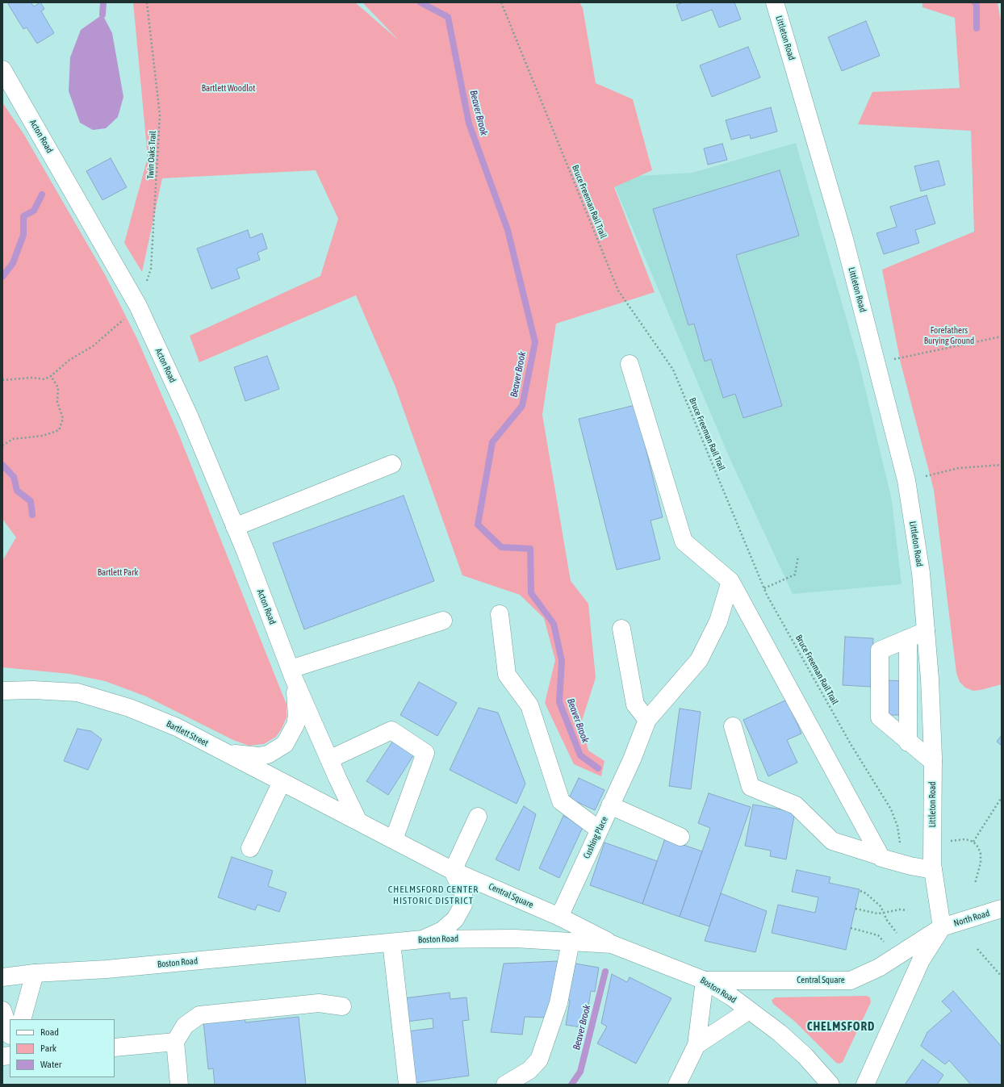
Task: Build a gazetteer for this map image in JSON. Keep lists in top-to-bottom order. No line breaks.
{"streets":{"main road":["Littleton Road","Acton Road","Bartlett Street","Cushing Place","Central Square","North Road","Boston Road"],"path":["Twin Oaks Trail","Bruce Freeman Rail Trail"]},"crossings":[["Littleton Road","Central Square"],["Littleton Road","North Road"],["Acton Road","Twin Oaks Trail"],["Acton Road","Bartlett Street"],["Acton Road","Central Square"],["Bartlett Street","Central Square"],["Cushing Place","Central Square"],["Central Square","North Road"],["Central Square","Boston Road"]],"districts":["CHELMSFORD CENTER HISTORIC DISTRICT","CHELMSFORD"],"water":["Beaver Brook"],"parks":["Bartlett Woodlot","Forefathers Burying Ground","Bartlett Park"],"legend":["Road","Park","Water"]}
